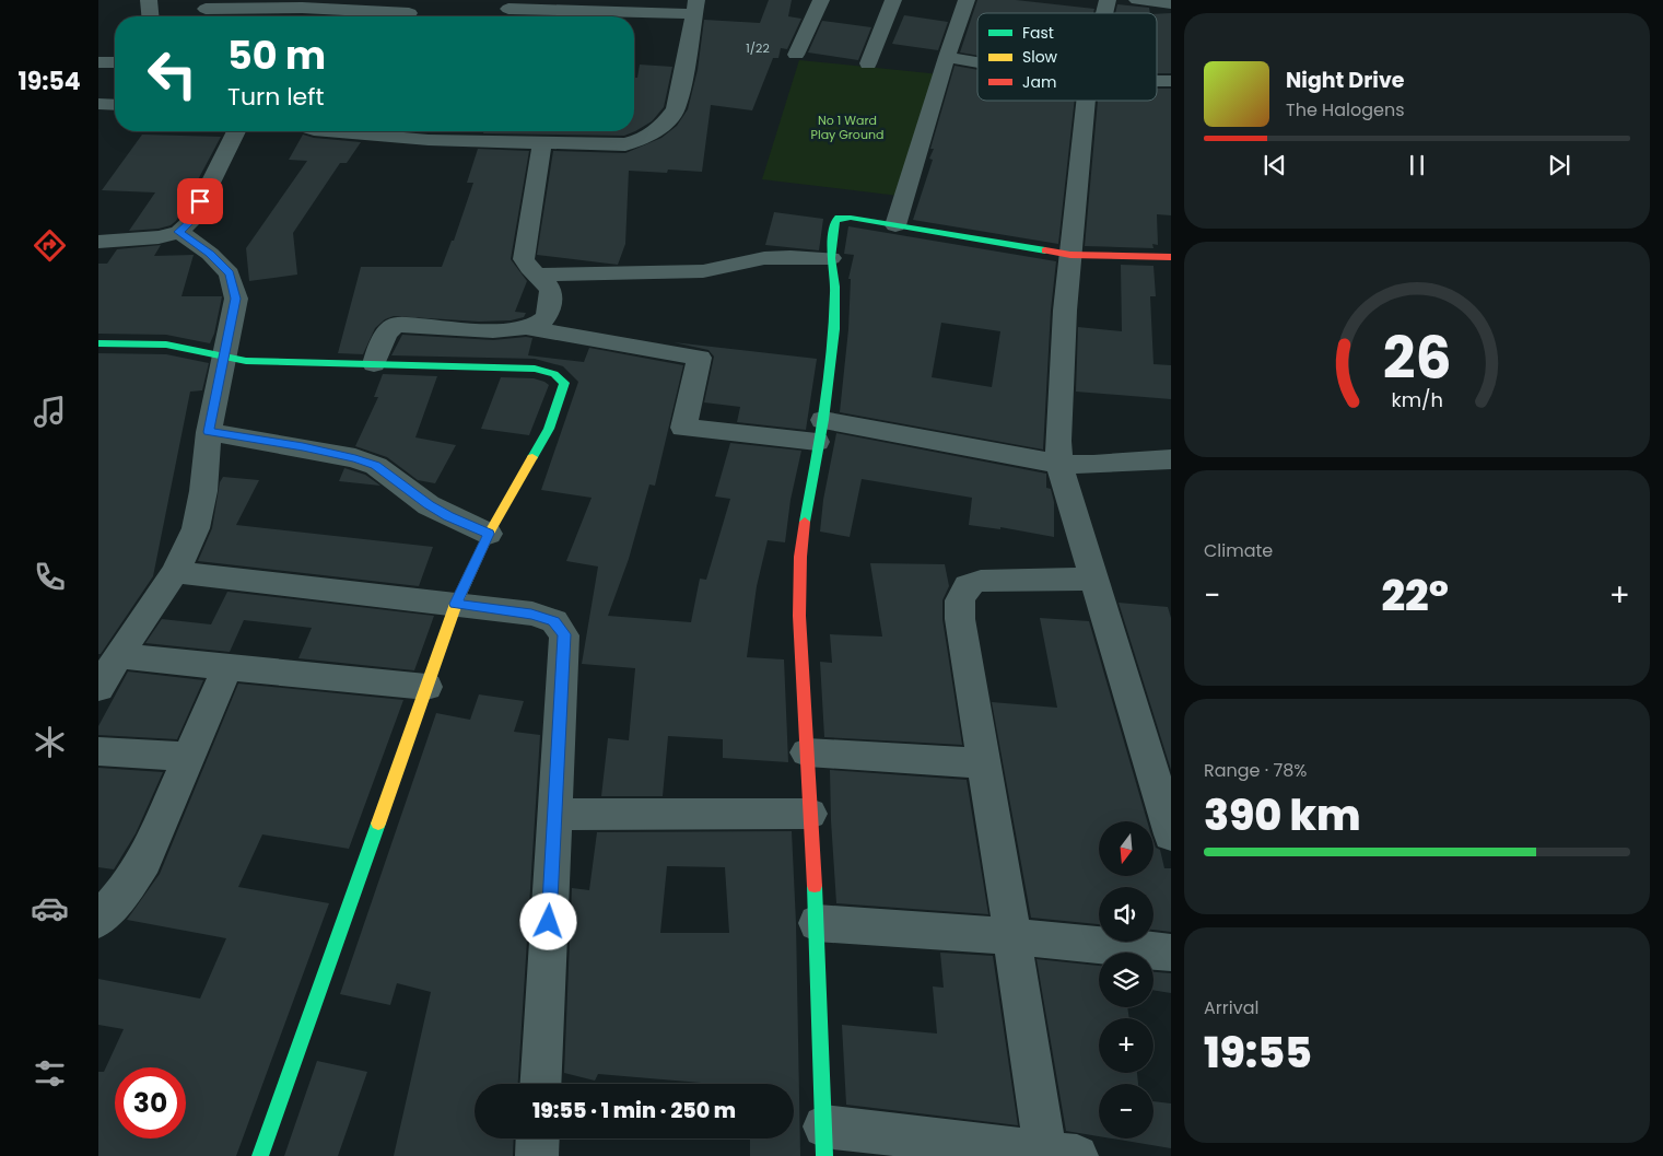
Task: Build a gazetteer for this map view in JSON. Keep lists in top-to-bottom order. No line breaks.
{"parks":["No 1 Ward Play Ground"],"house_numbers":["1/22"],"legend":["Fast","Slow","Jam"],"north":"bottom","page":{"tabs":"19:54","turn":["50 m","Turn left"],"song":["Night Drive","The Halogens"],"tile":["Climate",["Range · 78%","390 km"],["Arrival","19:55"]],"heat":["−","22°","+"],"map_buttons":["+","−"],"limit":"30","trip":"19:55 · 1 min · 250 m","gauge":["26","km/h"]}}
